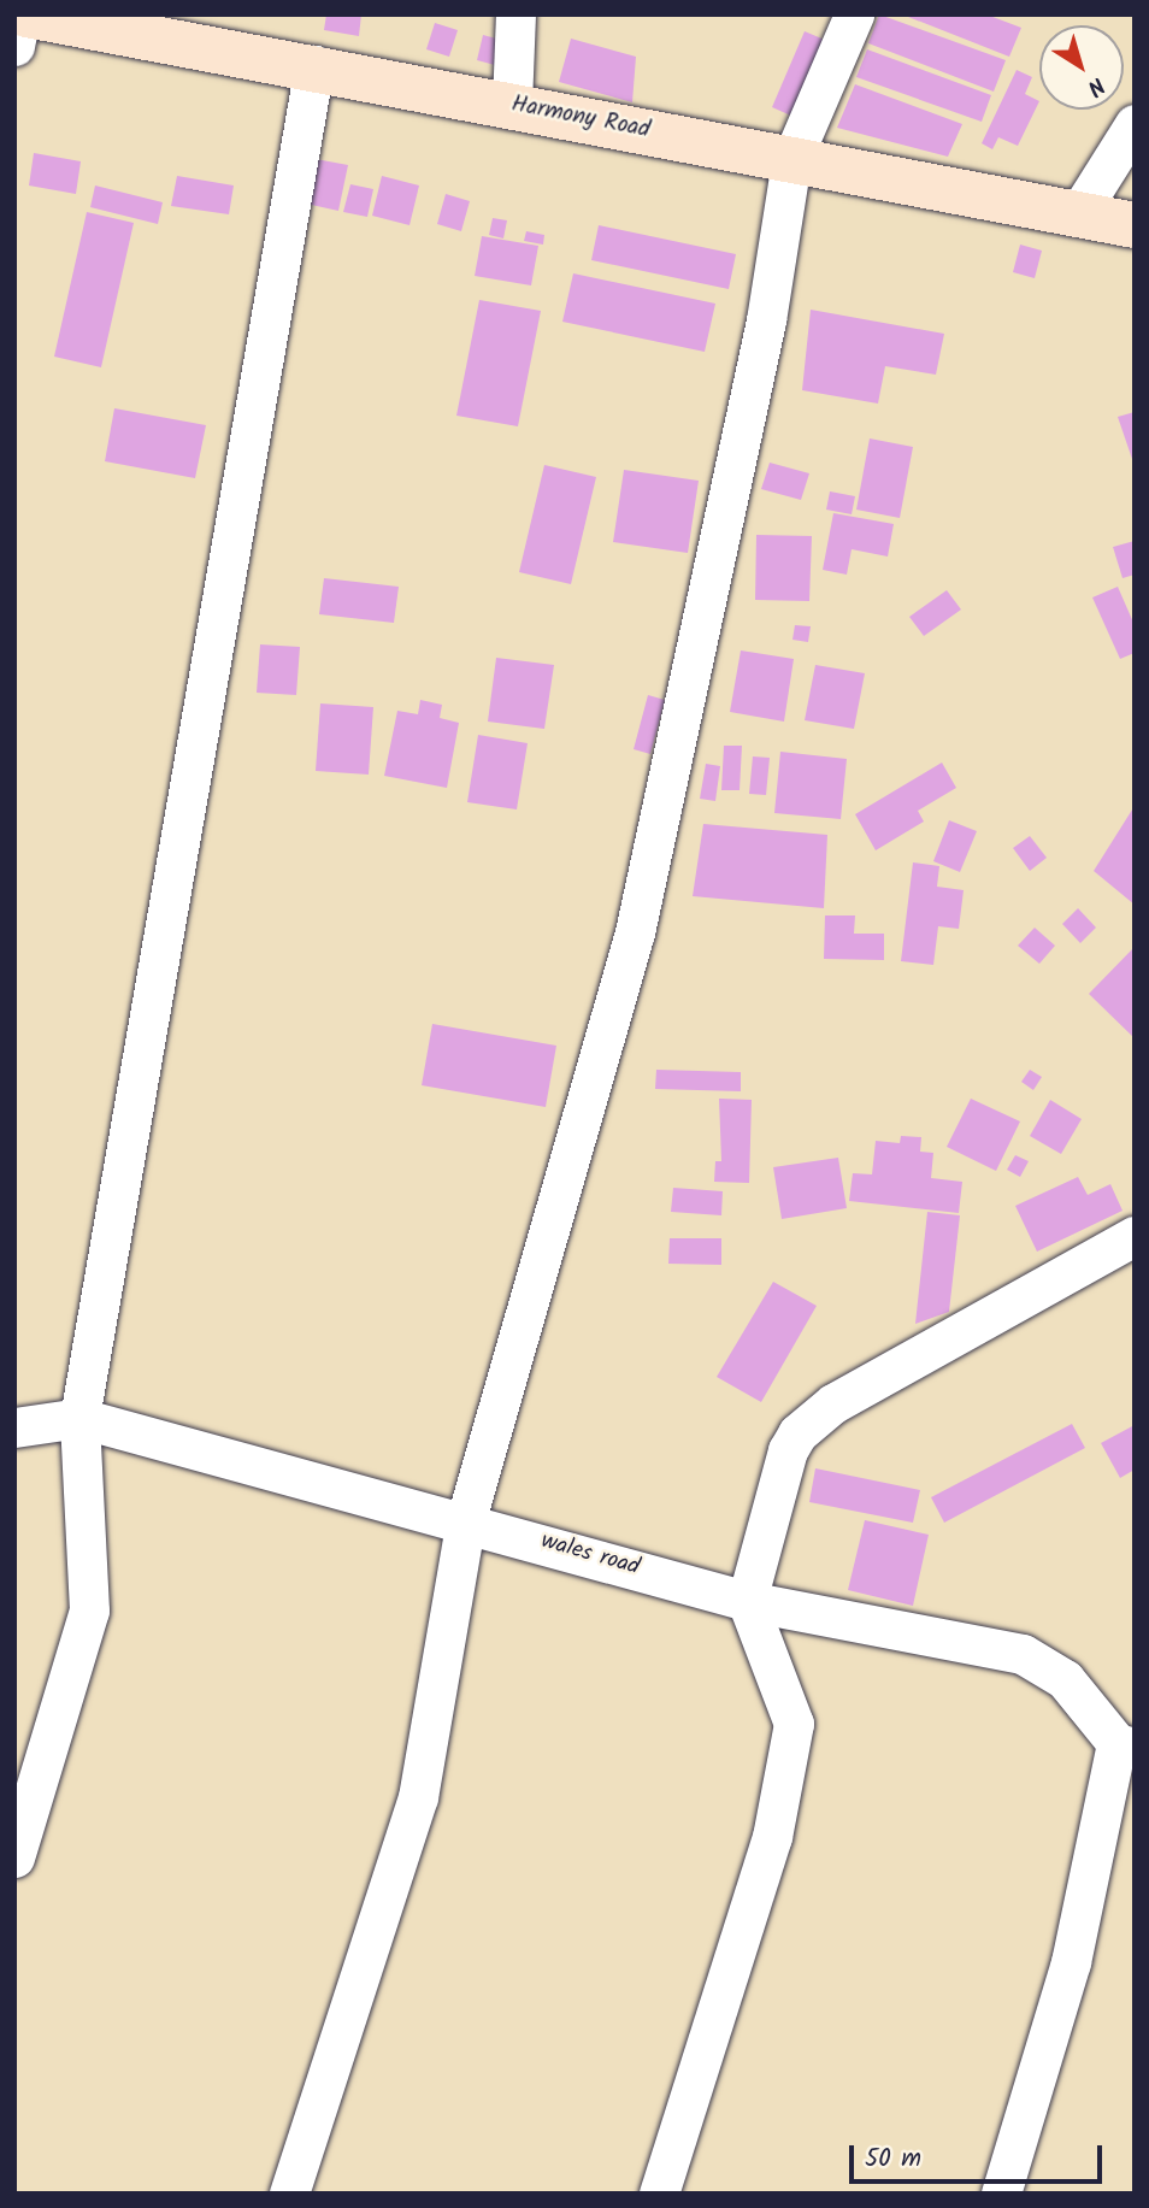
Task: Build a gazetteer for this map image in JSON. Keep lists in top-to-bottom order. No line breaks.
{"streets":{"main road":["Harmony Road"],"street":["wales road"]},"scale_bar":"50 m","north":"bottom right"}
